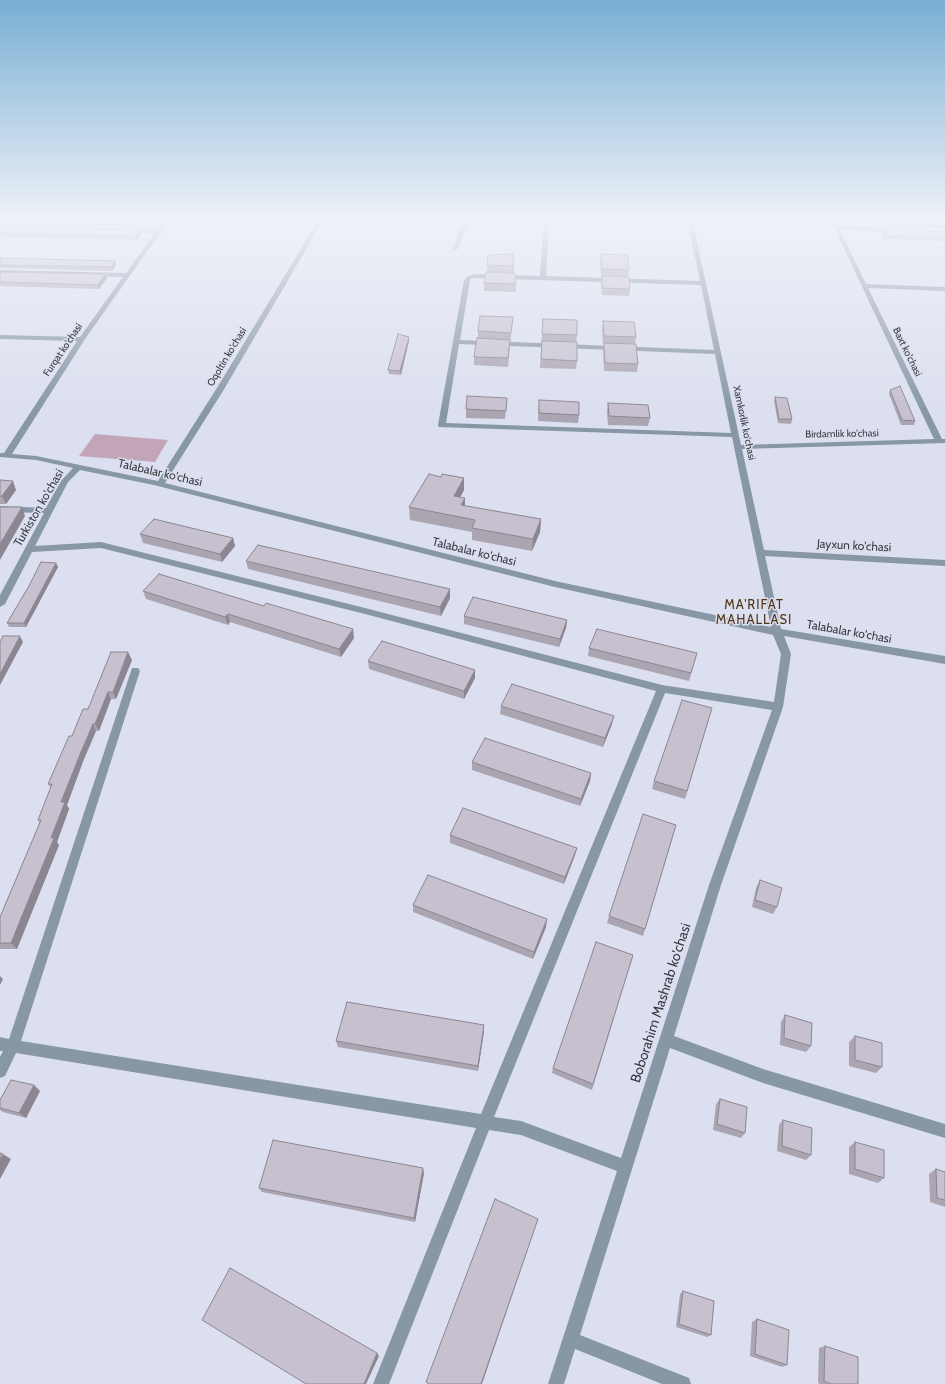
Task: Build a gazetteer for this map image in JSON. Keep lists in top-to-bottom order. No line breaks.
{"streets":{"street":["Furqat ko'chasi","Baxt ko'chasi","Oqoltin ko'chasi","Xamkorlik ko'chasi","Birdamlik ko'chasi","Talabalar ko'chasi","Turkiston ko'chasi","Jayxun ko'chasi","Boborahim Mashrab ko'chasi"]},"crossings":[["Furqat ko'chasi","Talabalar ko'chasi"],["Baxt ko'chasi","Birdamlik ko'chasi"],["Oqoltin ko'chasi","Talabalar ko'chasi"],["Xamkorlik ko'chasi","Birdamlik ko'chasi"],["Xamkorlik ko'chasi","Talabalar ko'chasi"],["Xamkorlik ko'chasi","Jayxun ko'chasi"],["Xamkorlik ko'chasi","Boborahim Mashrab ko'chasi"],["Talabalar ko'chasi","Turkiston ko'chasi"],["Talabalar ko'chasi","Boborahim Mashrab ko'chasi"]],"districts":["MA'RIFAT MAHALLASI"]}
